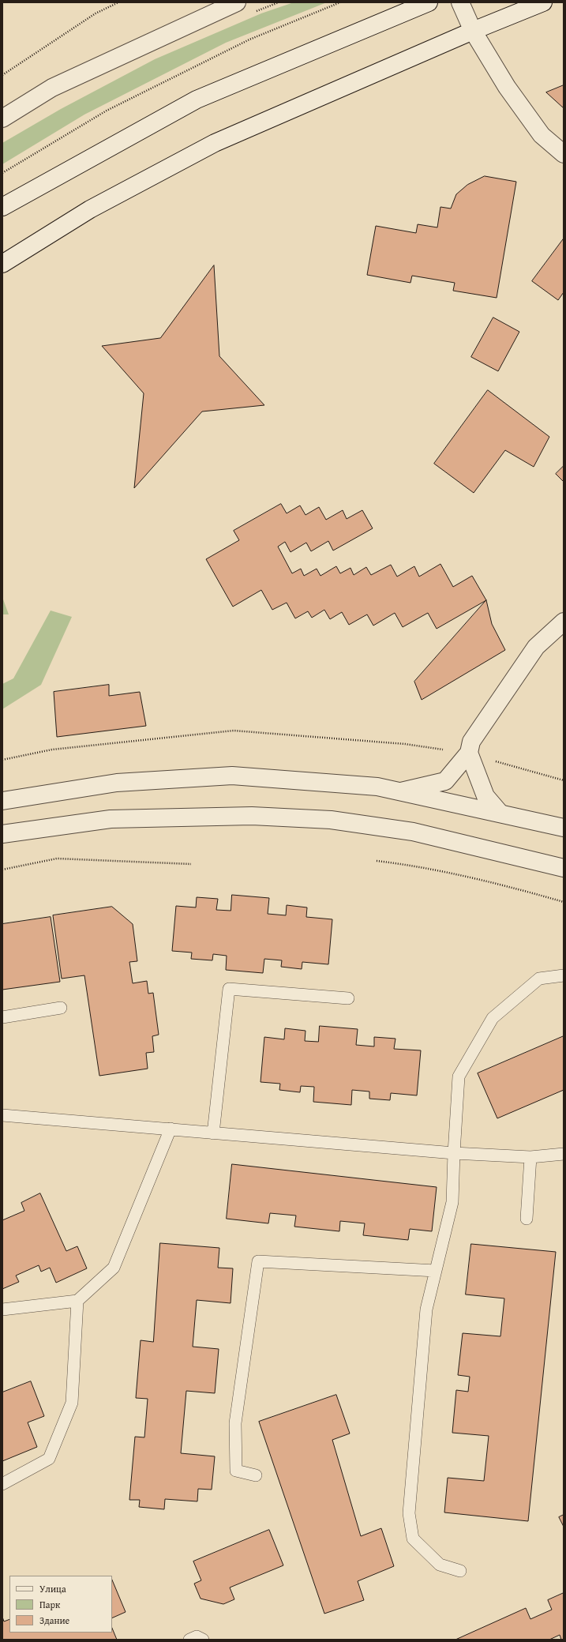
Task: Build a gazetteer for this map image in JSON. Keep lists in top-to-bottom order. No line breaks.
{"legend":["Улица","Парк","Здание"]}
